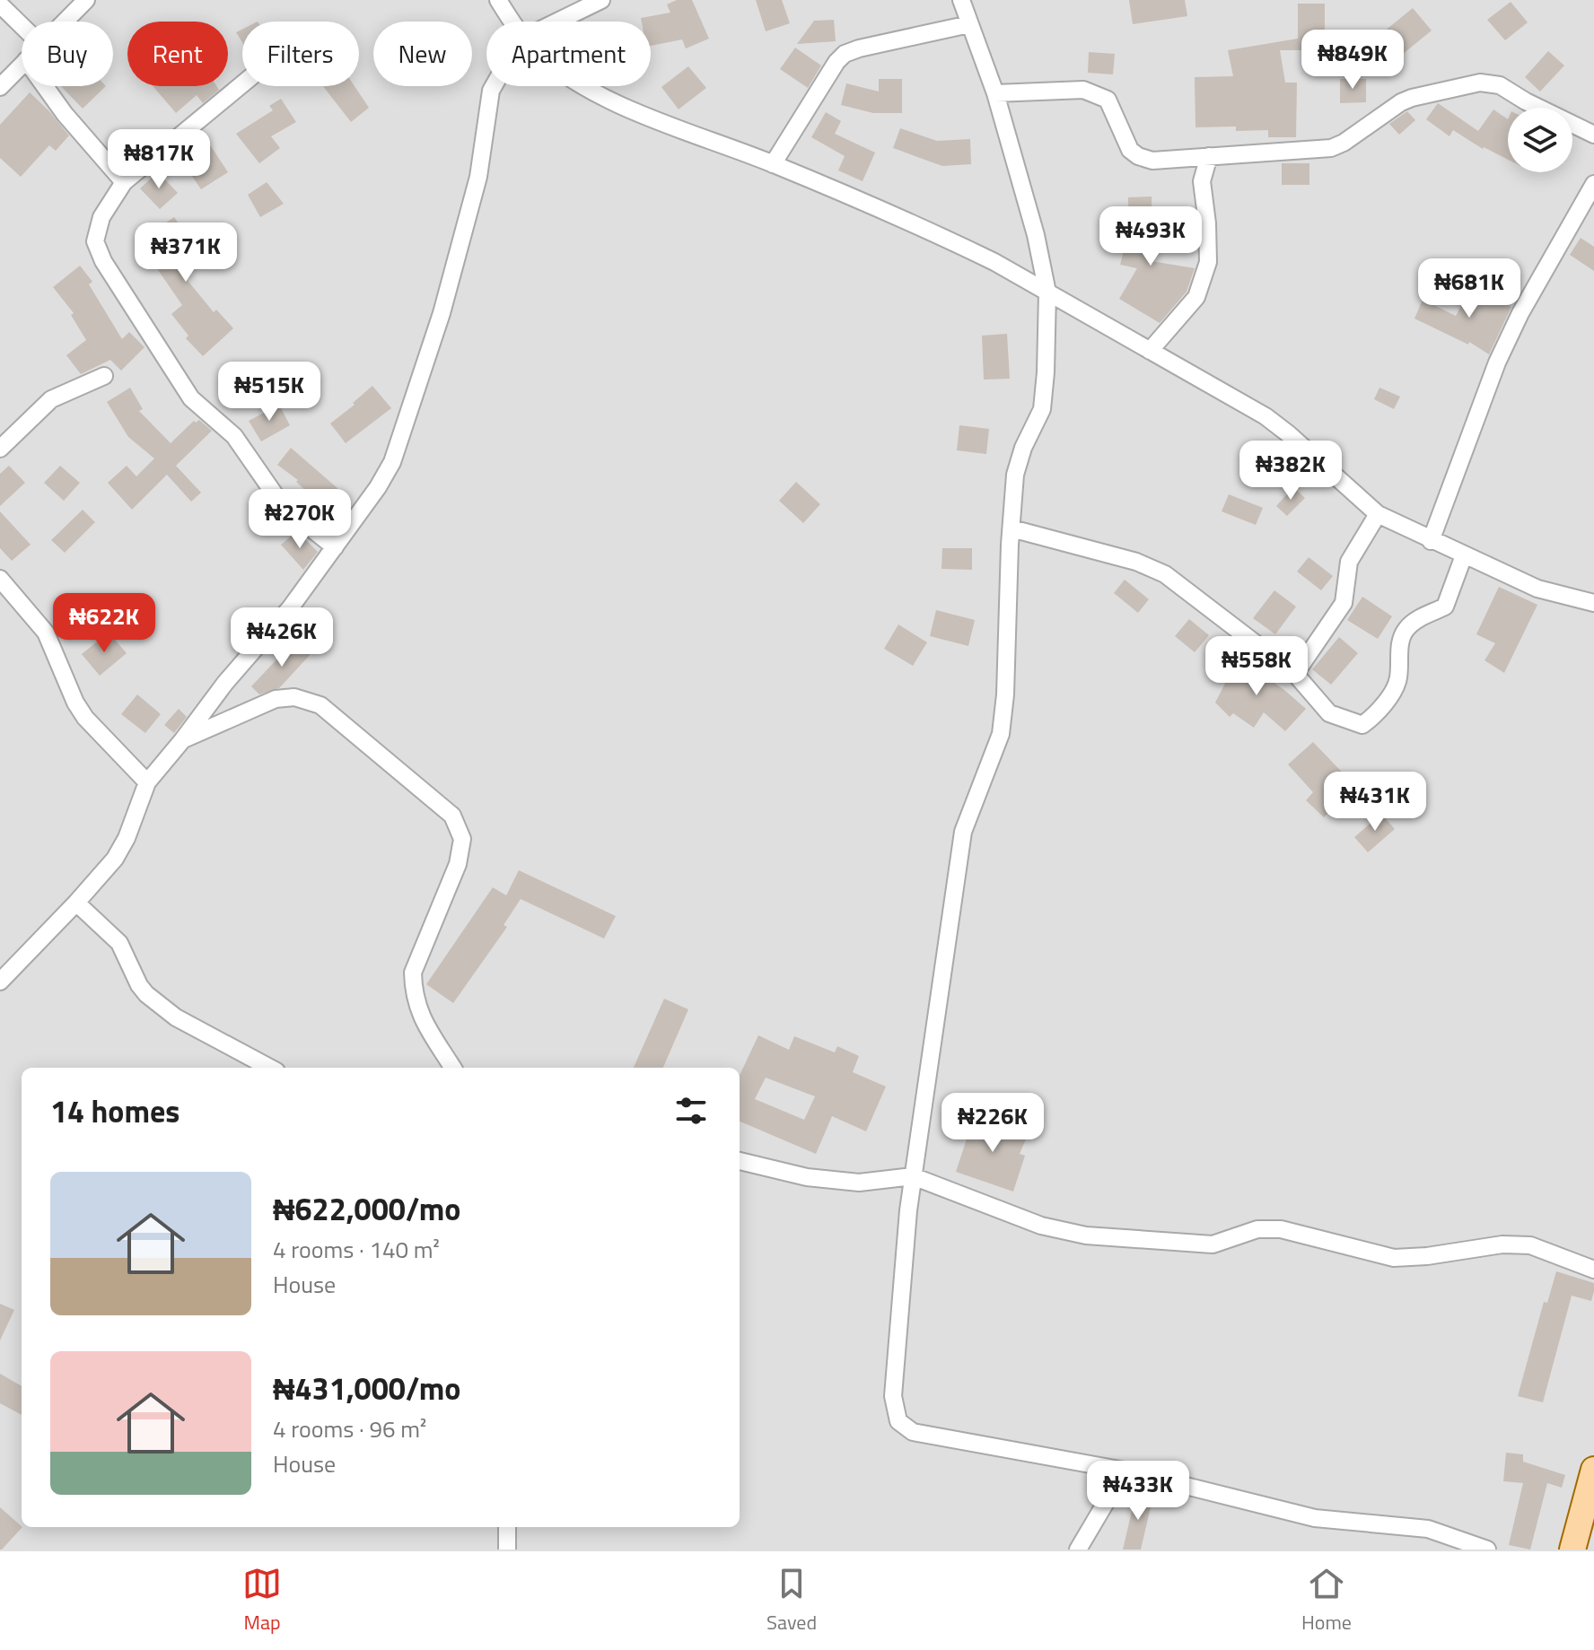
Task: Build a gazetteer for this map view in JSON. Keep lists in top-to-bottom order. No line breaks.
{"page":{"chip":["Buy","Rent","Filters","New","Apartment"],"price":["₦849K","₦817K","₦493K","₦371K","₦681K","₦515K","₦382K","₦270K","₦622K","₦426K","₦558K","₦431K","₦226K","₦433K"],"heading":"14 homes","list":[{"name":"₦622,000/mo","note":"4 rooms · 140 m² · House"},{"name":"₦431,000/mo","note":"4 rooms · 96 m² · House"}],"tabs":["Map","Saved","Home"]}}
